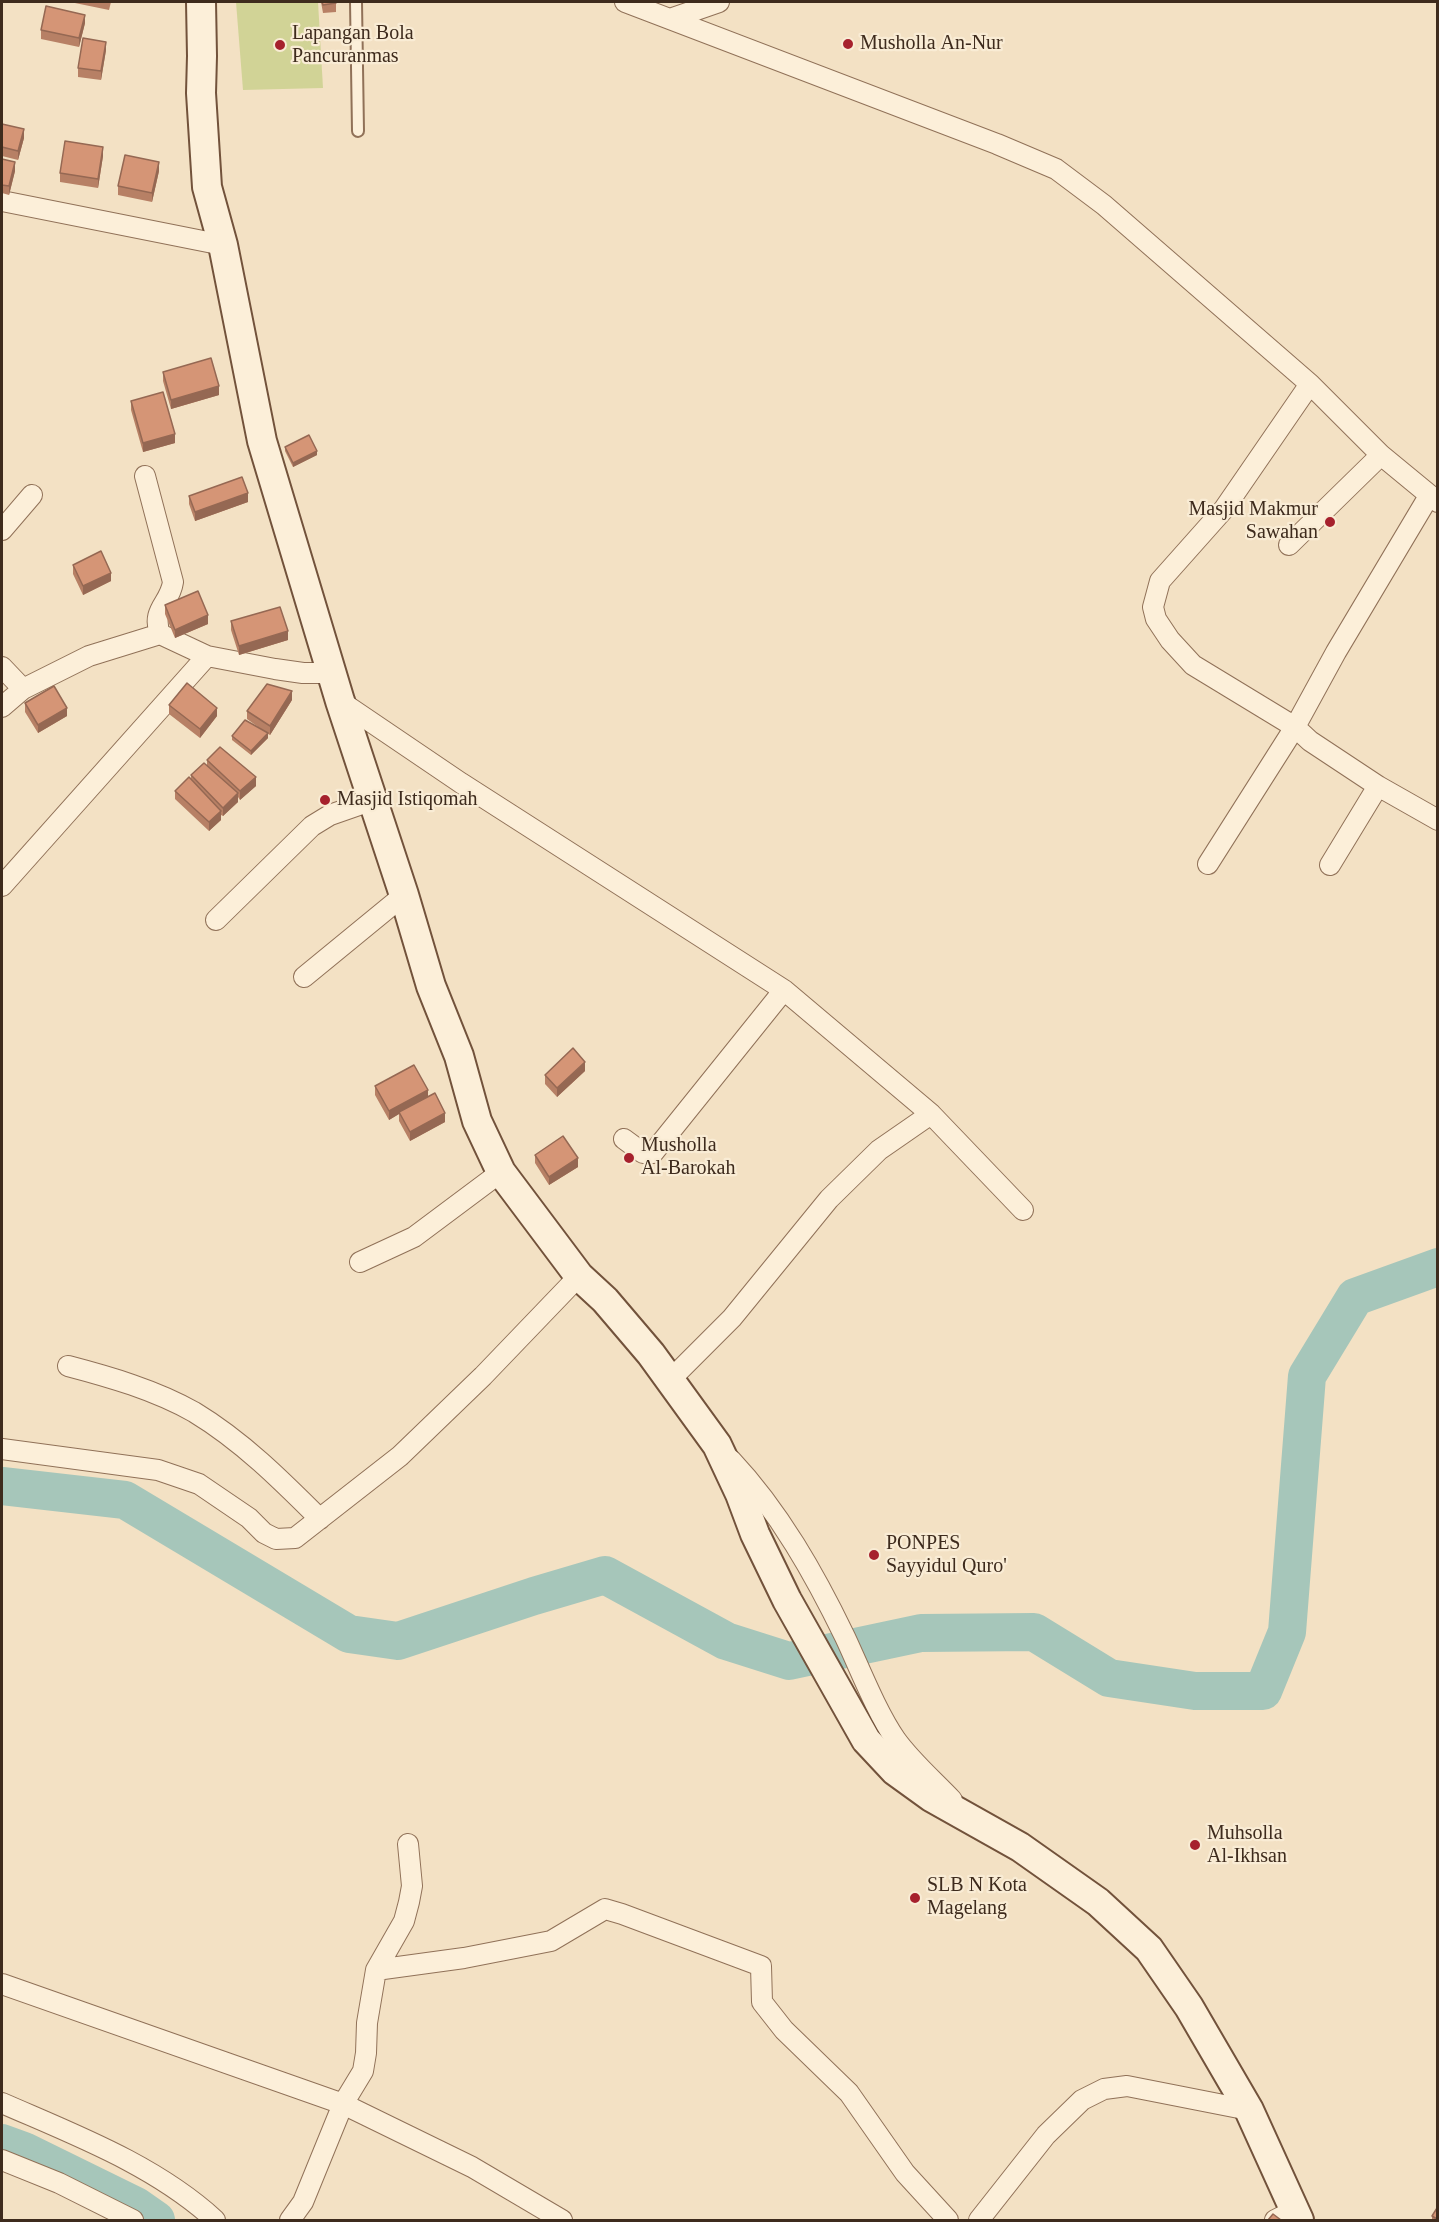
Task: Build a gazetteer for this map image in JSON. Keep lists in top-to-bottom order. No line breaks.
{"places":["Musholla An-Nur","Lapangan Bola Pancuranmas","Masjid Makmur Sawahan","Masjid Istiqomah","Musholla Al-Barokah","PONPES Sayyidul Quro'","Muhsolla Al-Ikhsan","SLB N Kota Magelang"]}
